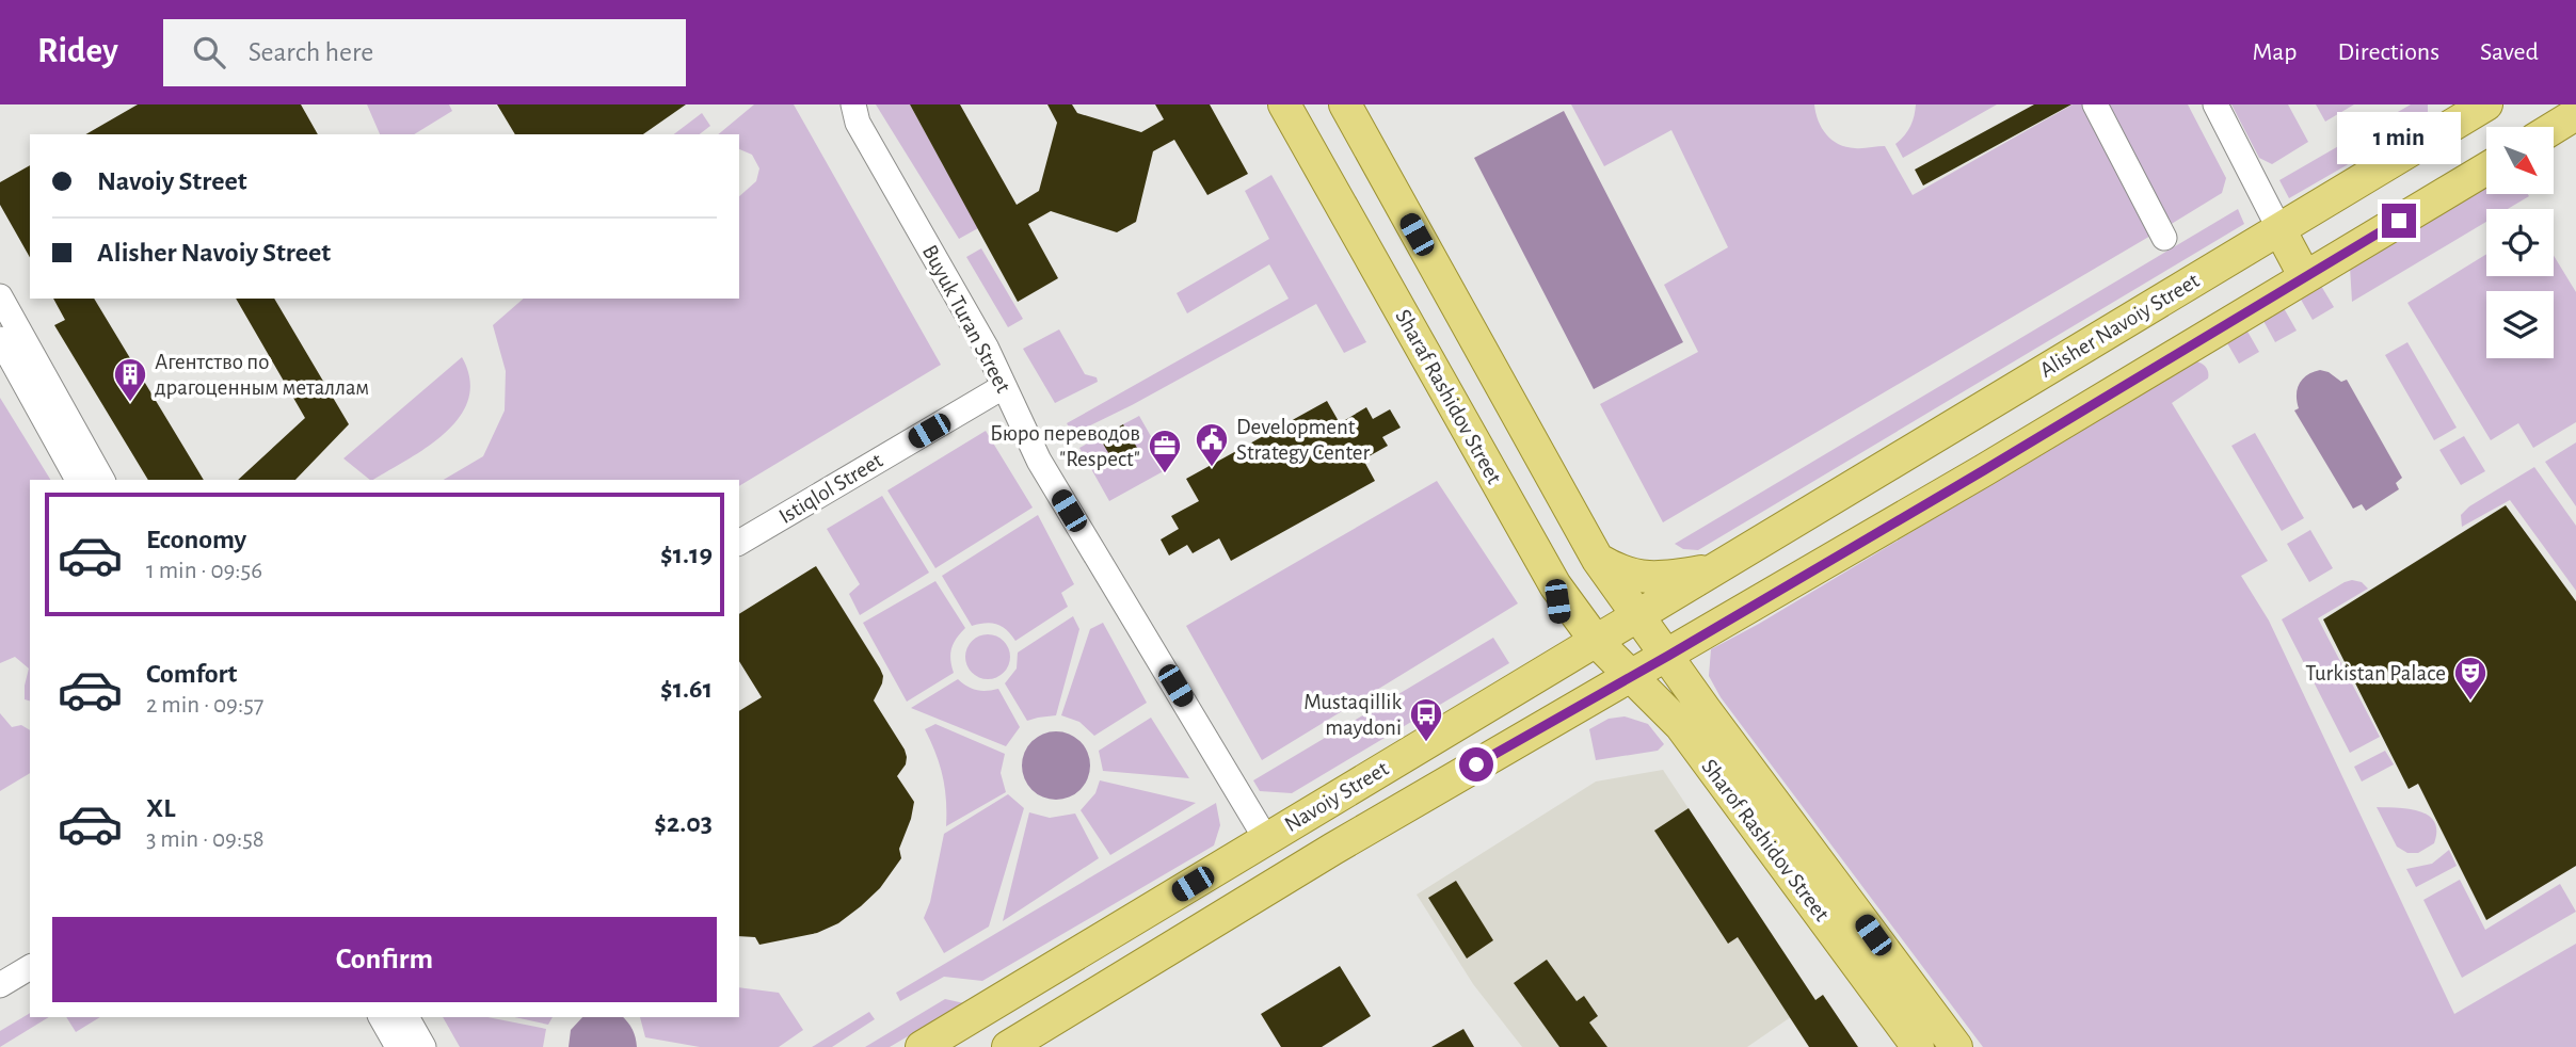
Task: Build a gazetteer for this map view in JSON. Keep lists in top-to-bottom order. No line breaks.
{"streets":{"main road":["Alisher Navoiy Street","Sharaf Rashidov Street","Navoiy Street","Sharof Rashidov Street"],"street":["Buyuk Turan Street","Istiqlol Street"]},"crossings":[["Buyuk Turan Street","Istiqlol Street"],["Buyuk Turan Street","Navoiy Street"],["Alisher Navoiy Street","Navoiy Street"],["Sharaf Rashidov Street","Navoiy Street"],["Sharaf Rashidov Street","Sharof Rashidov Street"],["Navoiy Street","Sharof Rashidov Street"]],"places":{"building":["Агентство по драгоценным металлам"],"public building":["Development Strategy Center"],"office":["Бюро переводов \"Respect\""],"theatre":["Turkistan Palace"],"bus stop":["Mustaqillik maydoni"]},"north":"bottom right","page":{"header":"Ridey","search":"Search here","nav":["Map","Directions","Saved"],"bubble":"1 min","banner":["Navoiy Street","Alisher Navoiy Street"],"list":[{"name":"Economy","note":"1 min · 09:56","value":"$1.19"},{"name":"Comfort","note":"2 min · 09:57","value":"$1.61"},{"name":"XL","note":"3 min · 09:58","value":"$2.03"}],"buttons":"Confirm"}}
